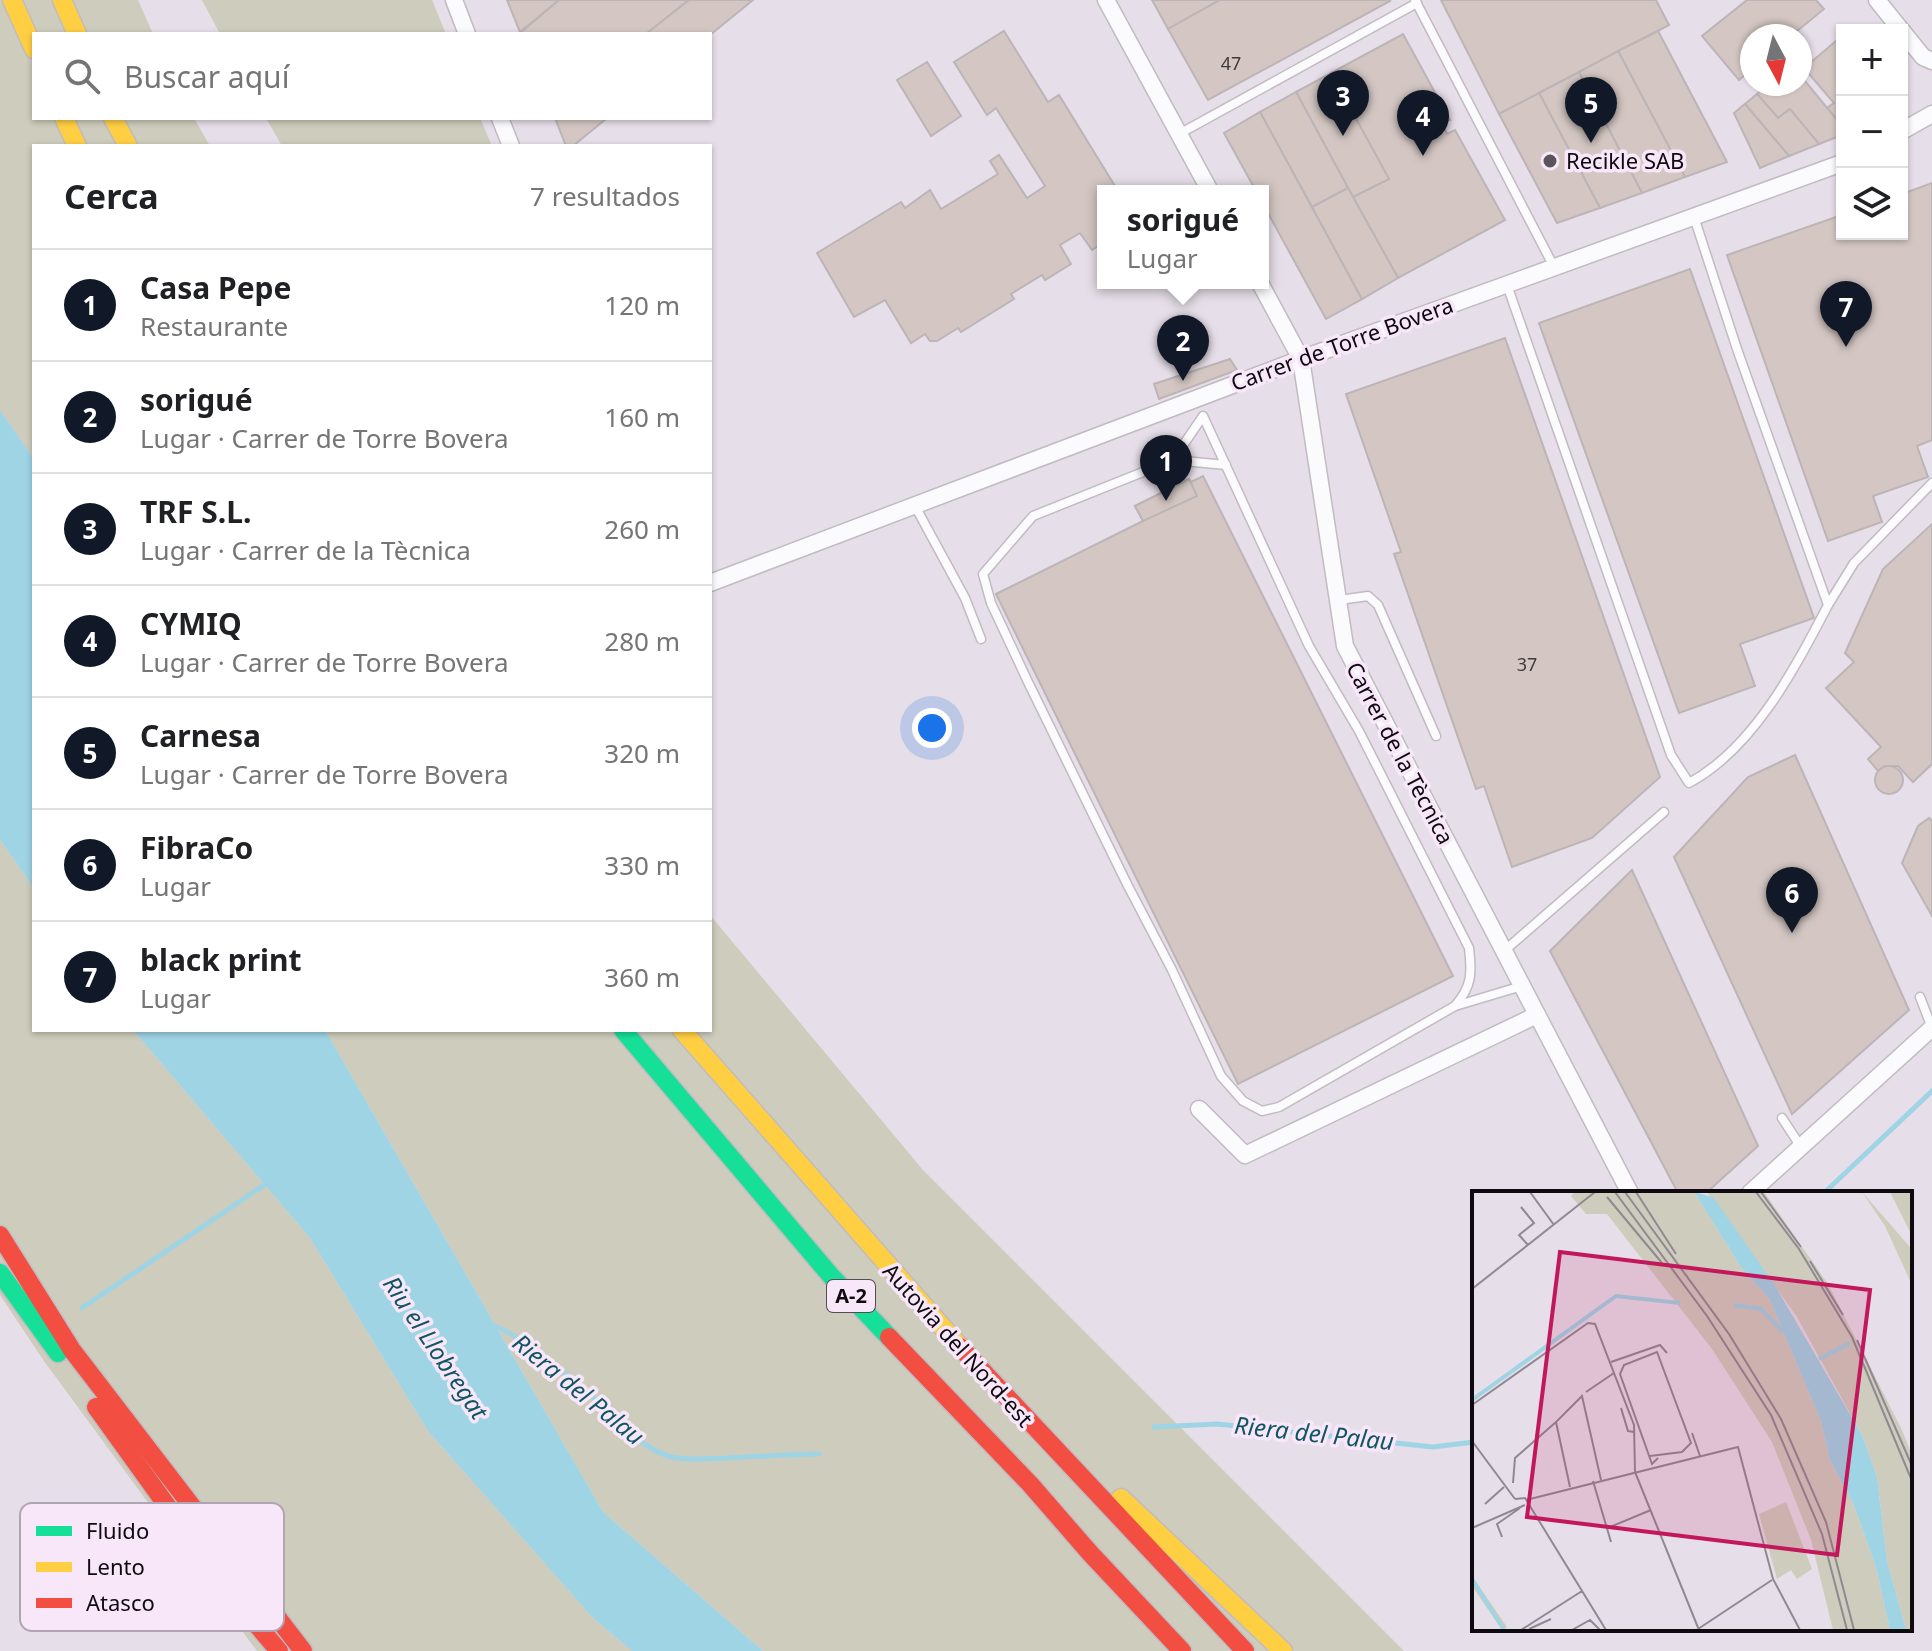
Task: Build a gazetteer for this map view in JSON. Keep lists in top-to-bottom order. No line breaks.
{"streets":{"main road":["A-2","Autovia del Nord-est"],"street":["Carrer de Torre Bovera","Carrer de la Tècnica"]},"crossings":[["Carrer de Torre Bovera","Carrer de la Tècnica"]],"water":["Riu el Llobregat","Riera del Palau"],"places":["Recikle SAB"],"house_numbers":["47","37"],"legend":["Fluido","Lento","Atasco"],"north":"bottom","page":{"map_buttons":["+","−"],"search":"Buscar aquí","pins":["3","5","4","7","2","1","6"],"heading":["Cerca","7 resultados"],"popup":["sorigué","Lugar"],"list":[{"mark":"1","name":"Casa Pepe","note":"Restaurante","value":"120 m"},{"mark":"2","name":"sorigué","note":"Lugar · Carrer de Torre Bovera","value":"160 m"},{"mark":"3","name":"TRF S.L.","note":"Lugar · Carrer de la Tècnica","value":"260 m"},{"mark":"4","name":"CYMIQ","note":"Lugar · Carrer de Torre Bovera","value":"280 m"},{"mark":"5","name":"Carnesa","note":"Lugar · Carrer de Torre Bovera","value":"320 m"},{"mark":"6","name":"FibraCo","note":"Lugar","value":"330 m"},{"mark":"7","name":"black print","note":"Lugar","value":"360 m"}]}}
